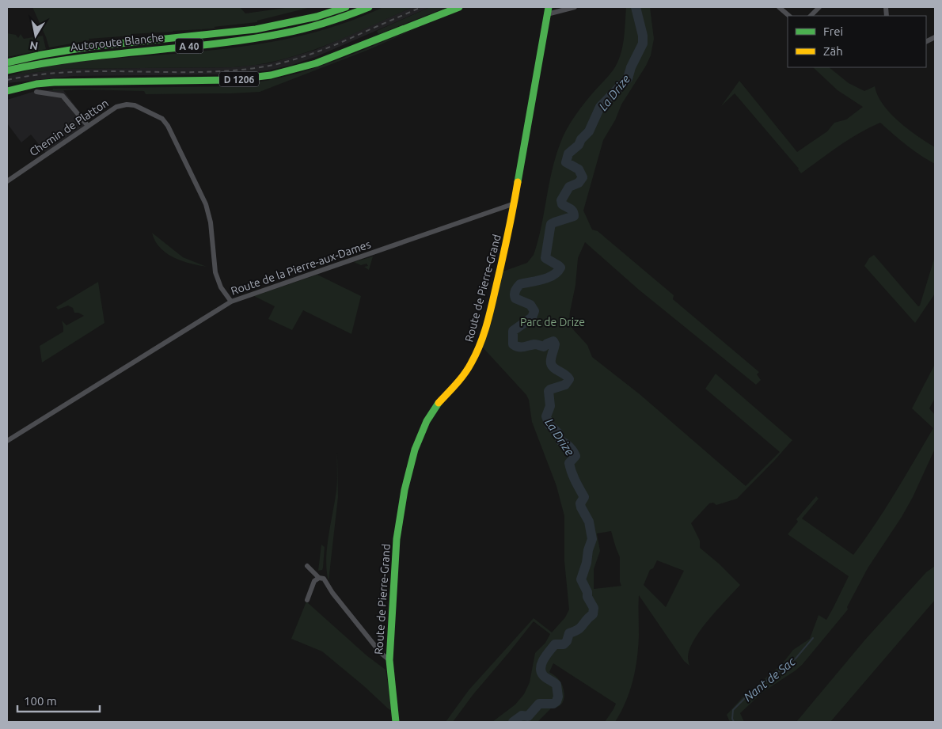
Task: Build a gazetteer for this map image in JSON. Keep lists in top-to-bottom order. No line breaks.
{"streets":{"main road":["Autoroute Blanche","A 40","D 1206","Route de Pierre-Grand"],"street":["Chemin de Platton","Route de la Pierre-aux-Dames"]},"crossings":[["Chemin de Platton","Route de la Pierre-aux-Dames"],["Route de la Pierre-aux-Dames","Route de Pierre-Grand"]],"water":["La Drize","Nant de Sac"],"parks":["Parc de Drize"],"legend":["Frei","Zäh"],"scale_bar":"100 m","north":"bottom"}
